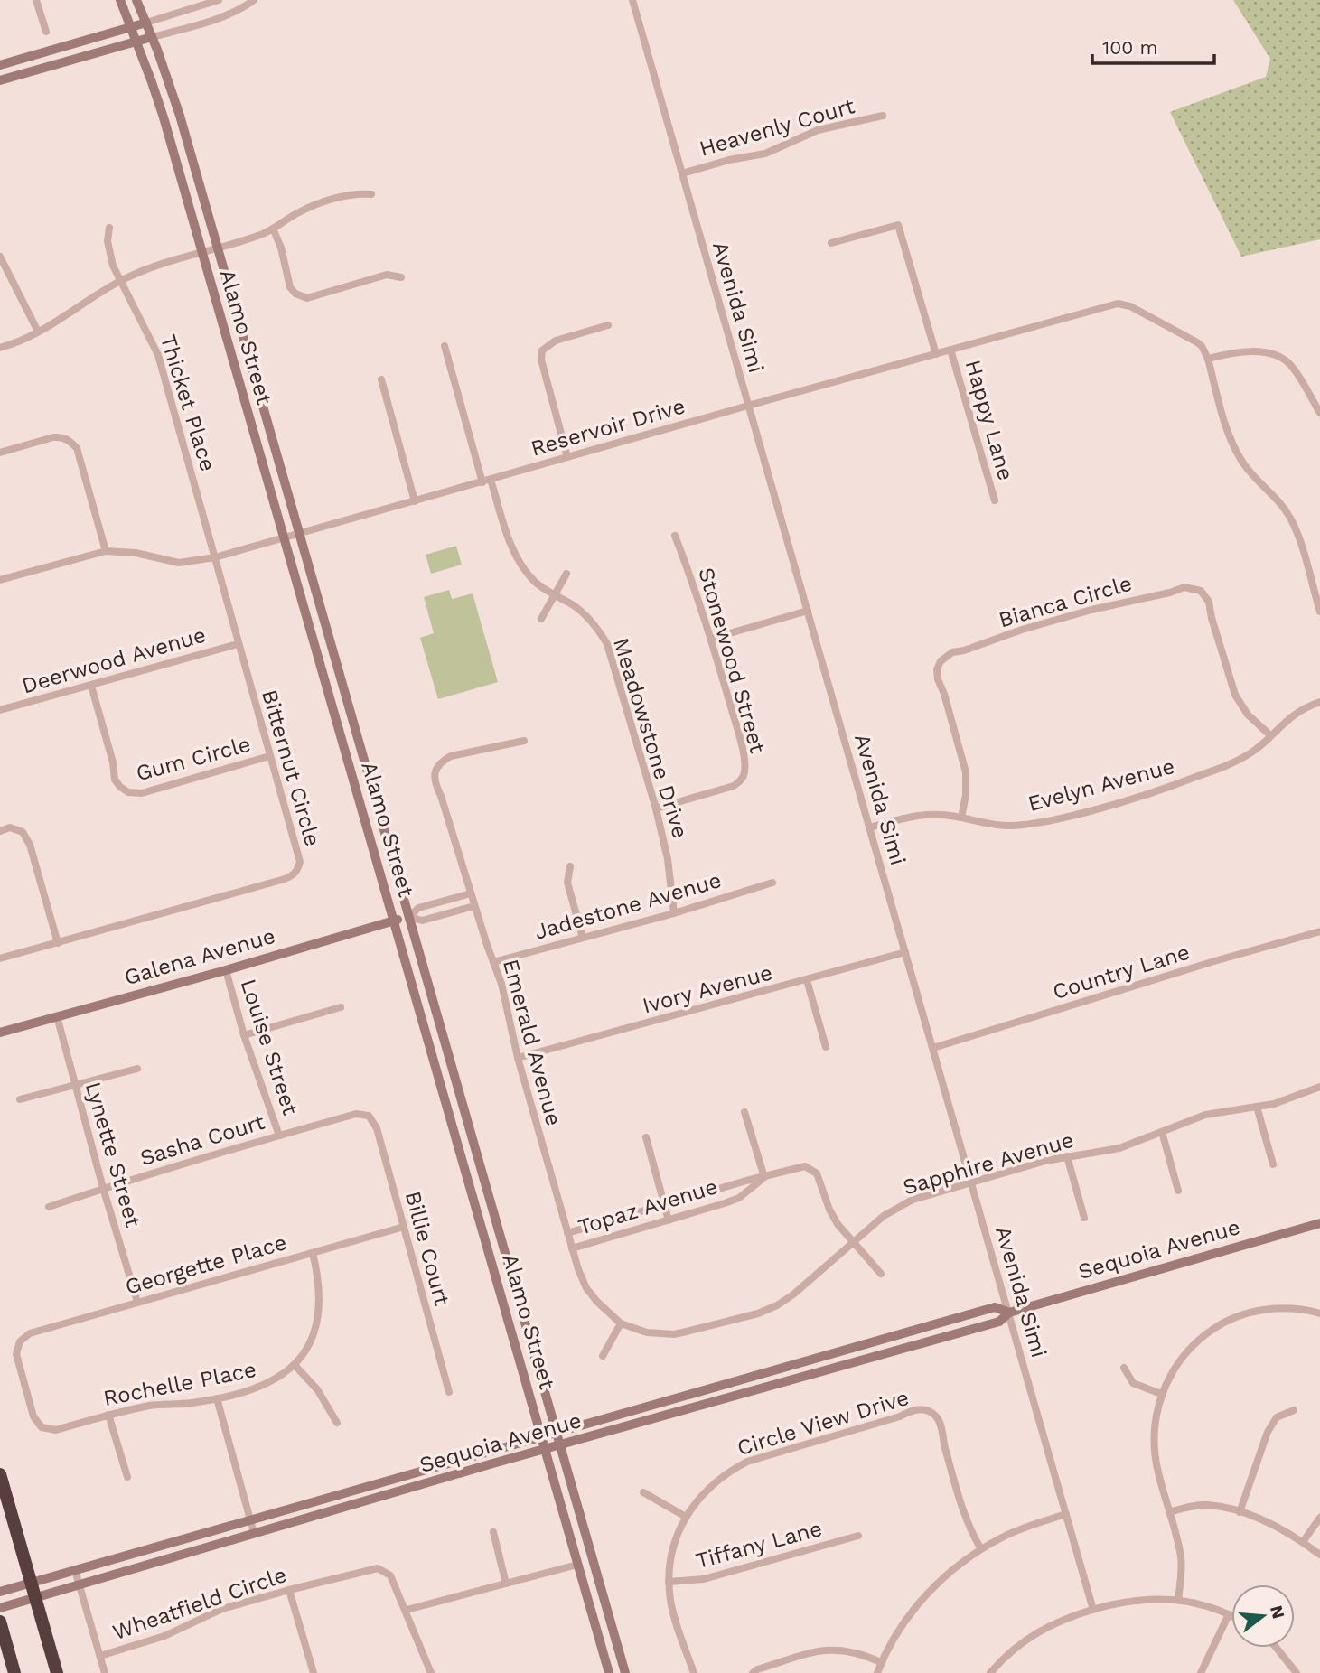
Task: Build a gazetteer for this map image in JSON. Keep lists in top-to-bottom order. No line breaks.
{"streets":{"main road":["Alamo Street","Galena Avenue","Sequoia Avenue"],"street":["Heavenly Court","Avenida Simi","Thicket Place","Happy Lane","Reservoir Drive","Bianca Circle","Deerwood Avenue","Stonewood Street","Meadowstone Drive","Gum Circle","Bitternut Circle","Evelyn Avenue","Jadestone Avenue","Country Lane","Ivory Avenue","Emerald Avenue","Louise Street","Sasha Court","Lynette Street","Sapphire Avenue","Topaz Avenue","Billie Court","Georgette Place","Rochelle Place","Circle View Drive","Tiffany Lane","Wheatfield Circle"]},"crossings":[["Heavenly Court","Avenida Simi"],["Avenida Simi","Reservoir Drive"],["Avenida Simi","Evelyn Avenue"],["Avenida Simi","Country Lane"],["Avenida Simi","Ivory Avenue"],["Avenida Simi","Sapphire Avenue"],["Avenida Simi","Sequoia Avenue"],["Alamo Street","Reservoir Drive"],["Alamo Street","Galena Avenue"],["Alamo Street","Sequoia Avenue"],["Thicket Place","Reservoir Drive"],["Thicket Place","Bitternut Circle"],["Happy Lane","Reservoir Drive"],["Reservoir Drive","Meadowstone Drive"],["Reservoir Drive","Bitternut Circle"],["Bianca Circle","Evelyn Avenue"],["Deerwood Avenue","Gum Circle"],["Deerwood Avenue","Bitternut Circle"],["Stonewood Street","Meadowstone Drive"],["Meadowstone Drive","Jadestone Avenue"],["Gum Circle","Bitternut Circle"],["Jadestone Avenue","Emerald Avenue"],["Galena Avenue","Emerald Avenue"],["Galena Avenue","Louise Street"],["Galena Avenue","Lynette Street"],["Ivory Avenue","Emerald Avenue"],["Emerald Avenue","Sapphire Avenue"],["Emerald Avenue","Topaz Avenue"],["Louise Street","Sasha Court"],["Sasha Court","Lynette Street"],["Sasha Court","Billie Court"],["Lynette Street","Georgette Place"],["Sapphire Avenue","Topaz Avenue"],["Billie Court","Georgette Place"],["Georgette Place","Rochelle Place"],["Circle View Drive","Tiffany Lane"]],"scale_bar":"100 m","north":"right"}
